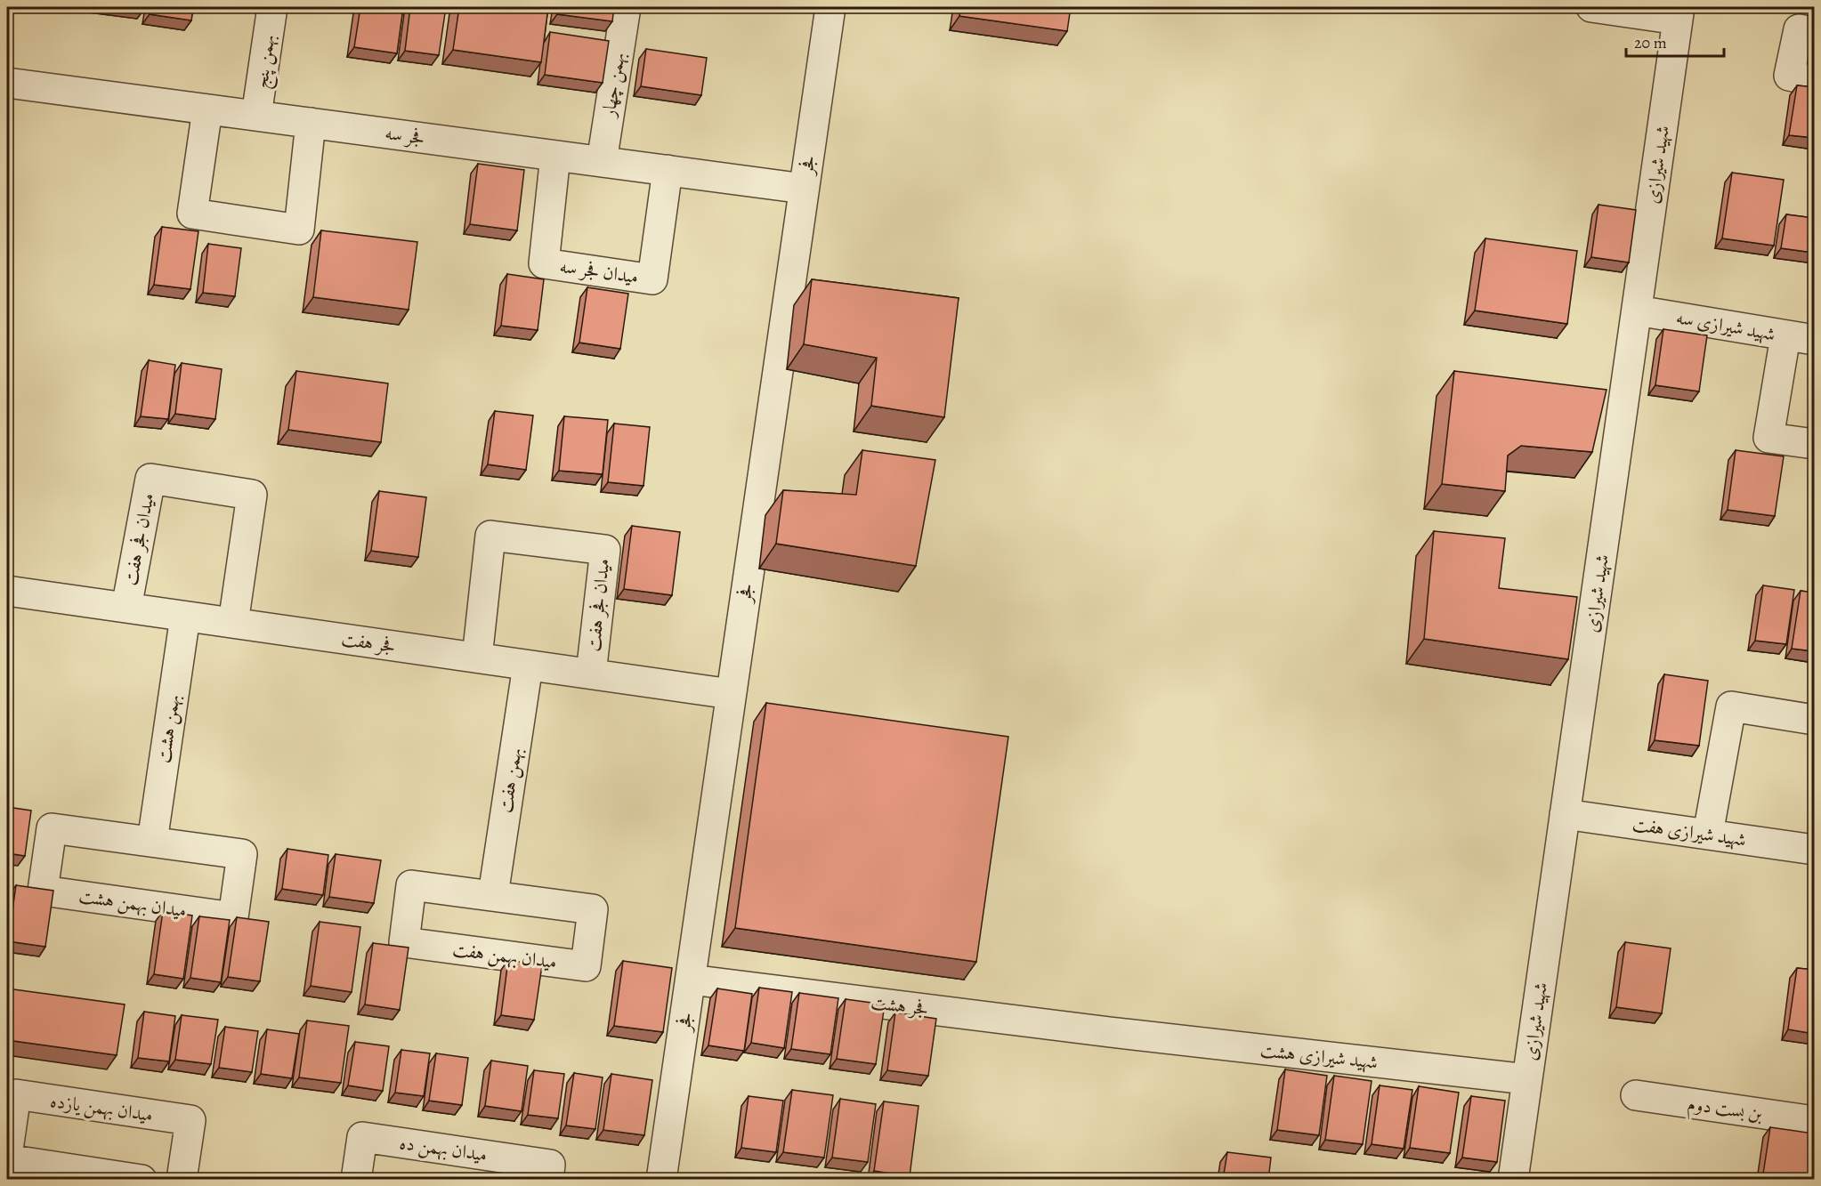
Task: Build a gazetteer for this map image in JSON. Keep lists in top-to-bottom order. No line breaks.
{"streets":{"street":["بهمن پنج","بهمن چهار","فجر سه","فجر","شهید شیرازی","میدان فجر سه","شهید شیرازی سه","میدان فجر هفت","فجر هفت","بهمن هشت","بهمن هفت","شهید شیرازی هفت","میدان بهمن هشت","میدان بهمن هفت","فجر هشت","شهید شیرازی هشت","میدان بهمن یازده","بن بست دوم","میدان بهمن ده"]},"crossings":[["بهمن پنج","فجر سه"],["بهمن چهار","فجر سه"],["فجر سه","فجر"],["فجر سه","میدان فجر سه"],["فجر","فجر هفت"],["فجر","فجر هشت"],["شهید شیرازی","شهید شیرازی سه"],["شهید شیرازی","شهید شیرازی هفت"],["شهید شیرازی","شهید شیرازی هشت"],["میدان فجر هفت","فجر هفت"],["فجر هفت","بهمن هشت"],["فجر هفت","بهمن هفت"],["بهمن هشت","میدان بهمن هشت"],["بهمن هفت","میدان بهمن هفت"],["فجر هشت","شهید شیرازی هشت"]],"scale_bar":"20 m"}
